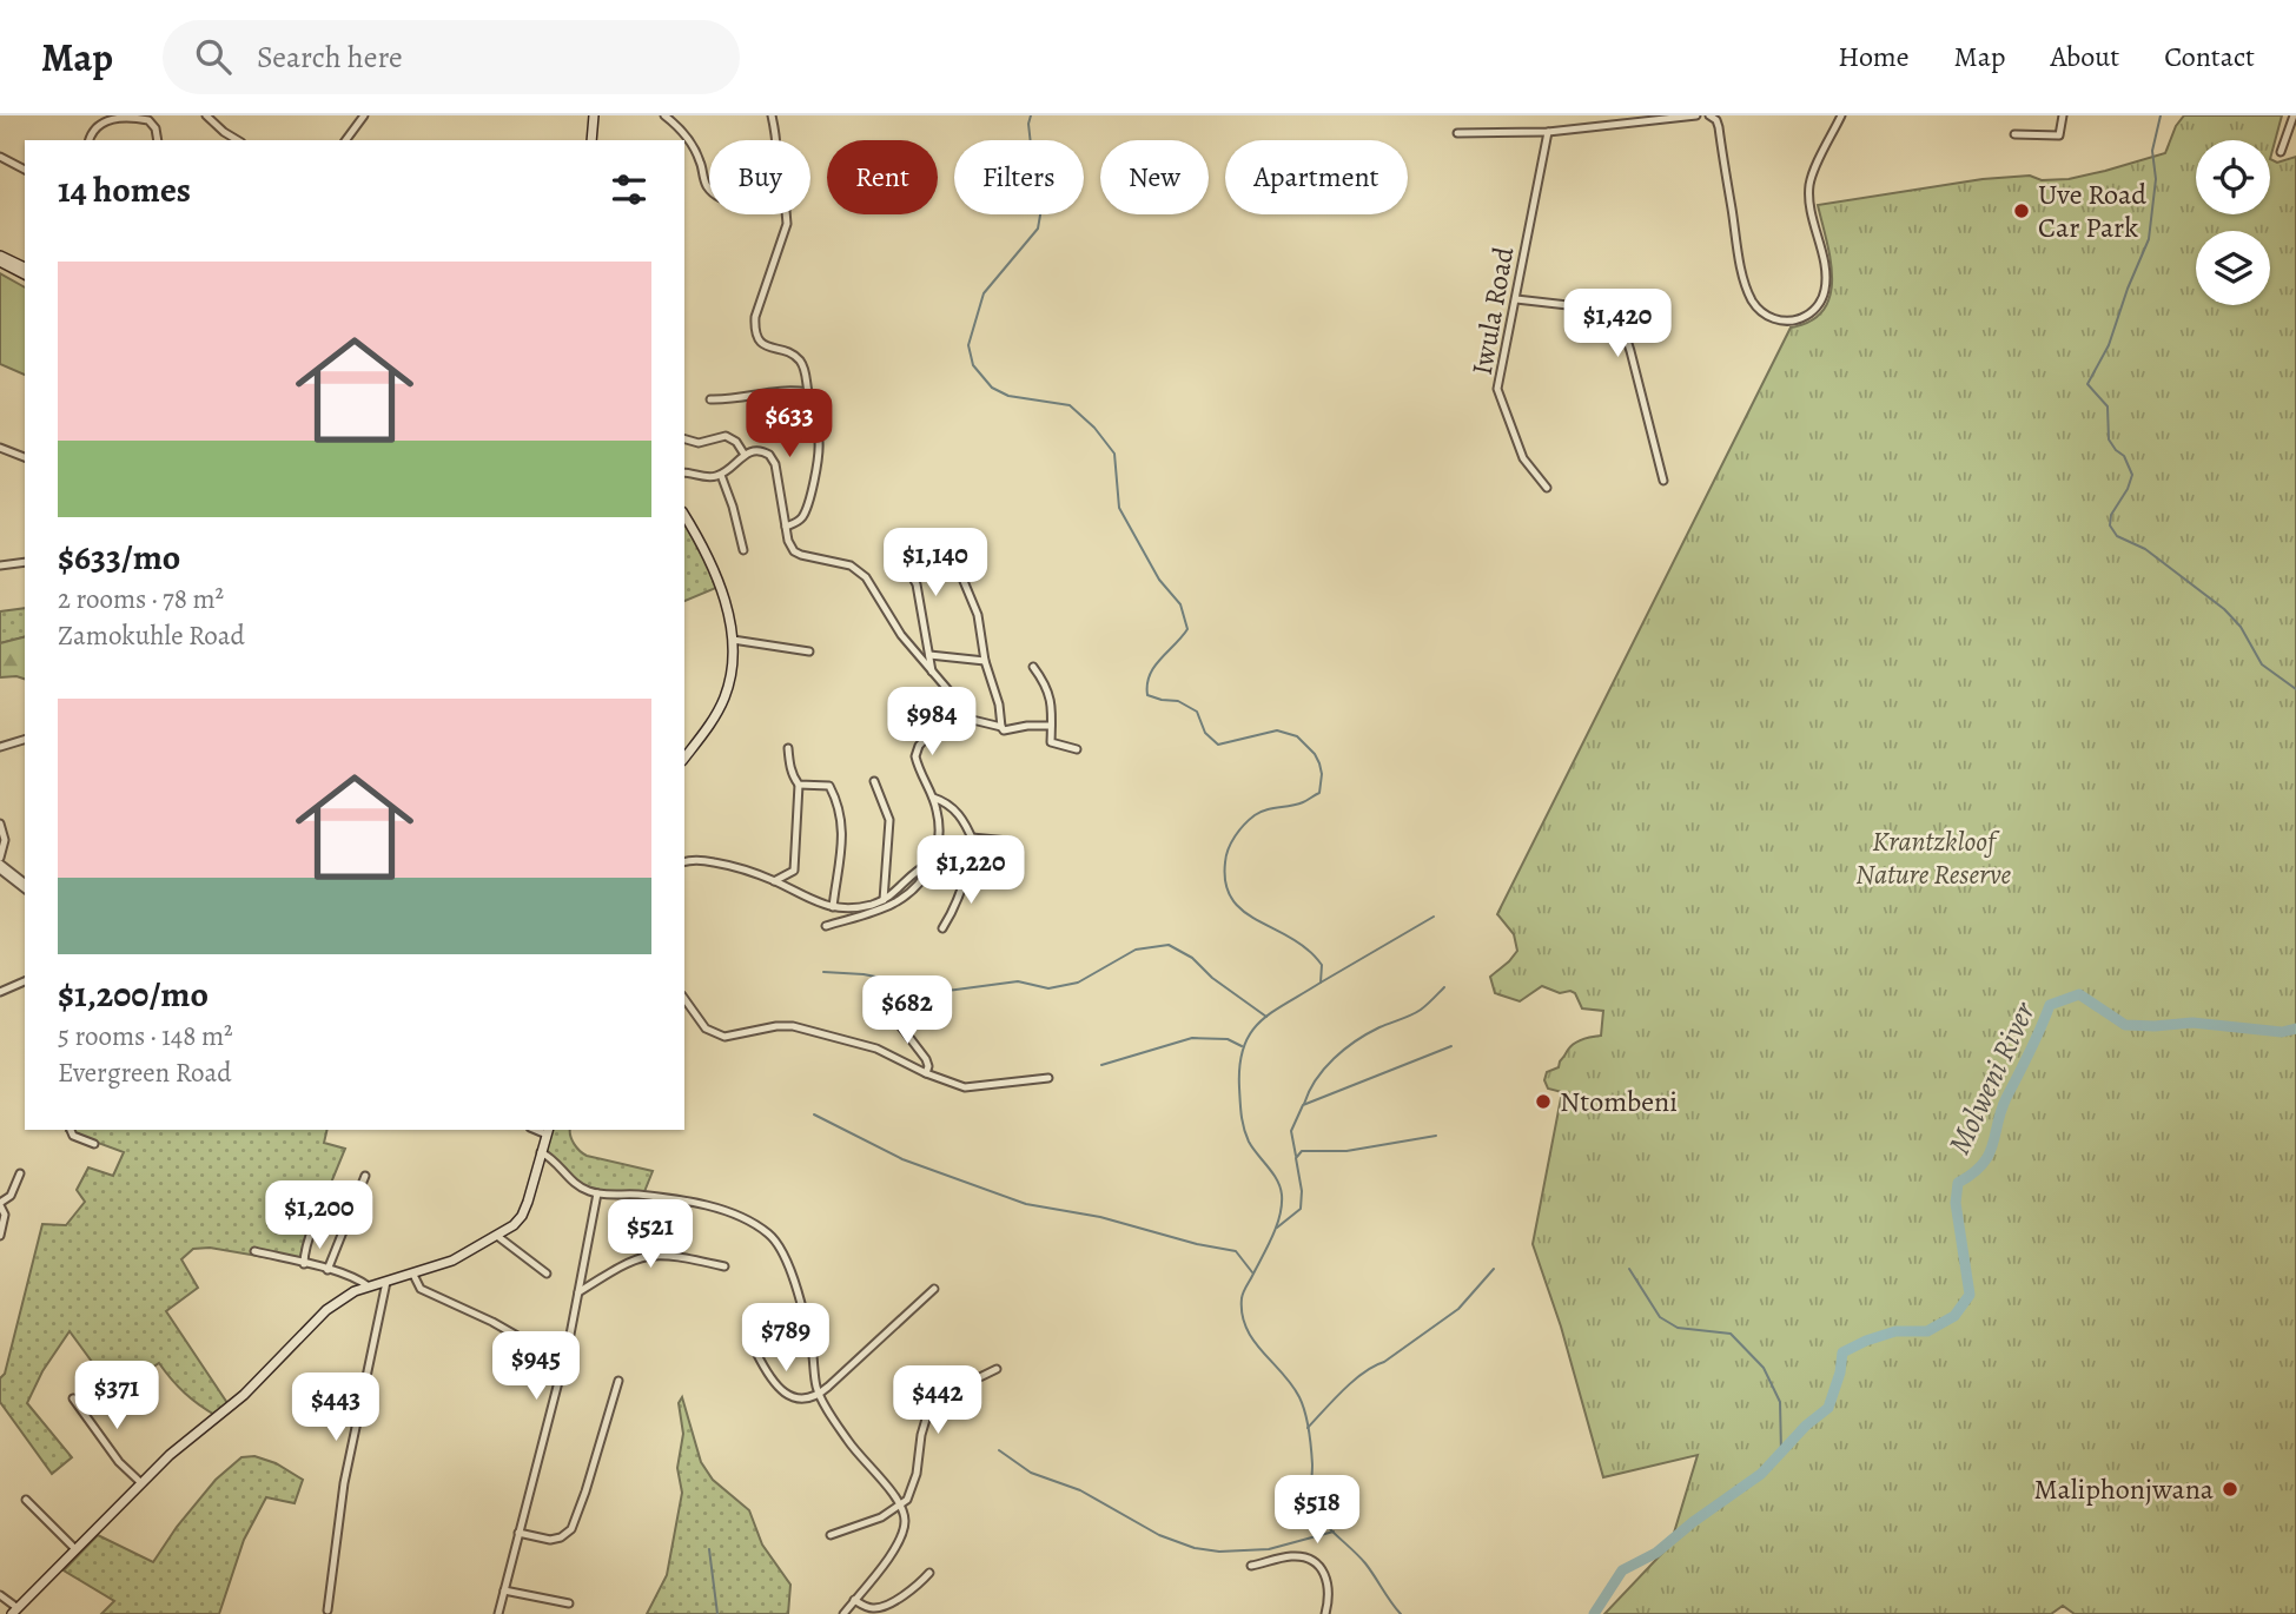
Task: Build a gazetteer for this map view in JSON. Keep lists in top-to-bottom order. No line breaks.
{"streets":{"street":["Iwula Road"]},"water":["Molweni River"],"parks":["Krantzkloof Nature Reserve"],"places":["Uve Road Car Park","Ntombeni","Maliphonjwana"],"page":{"header":"Map","search":"Search here","nav":["Home","Map","About","Contact"],"chip":["Buy","Rent","Filters","New","Apartment"],"heading":"14 homes","list":[{"name":"$633/mo","note":"2 rooms · 78 m² · Zamokuhle Road"},{"name":"$1,200/mo","note":"5 rooms · 148 m² · Evergreen Road"}],"price":["$1,420","$633","$1,140","$984","$1,220","$682","$1,200","$521","$789","$945","$371","$442","$443","$518"]}}
